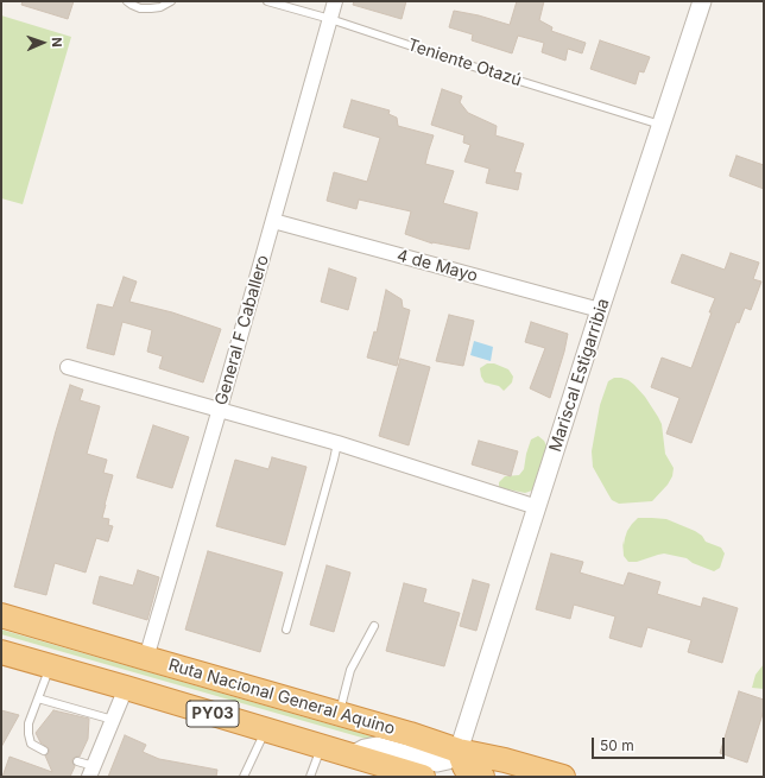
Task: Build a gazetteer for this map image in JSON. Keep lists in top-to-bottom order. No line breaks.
{"streets":{"highway":["Ruta Nacional General Aquino","PY03"],"street":["4 de Mayo","General F Caballero","Mariscal Estigarribia"],"lane":["Teniente Otazú"]},"crossings":[["Teniente Otazú","General F Caballero"],["Teniente Otazú","Mariscal Estigarribia"],["4 de Mayo","General F Caballero"],["4 de Mayo","Mariscal Estigarribia"],["General F Caballero","Ruta Nacional General Aquino"],["Mariscal Estigarribia","Ruta Nacional General Aquino"]],"scale_bar":"50 m","north":"right"}
